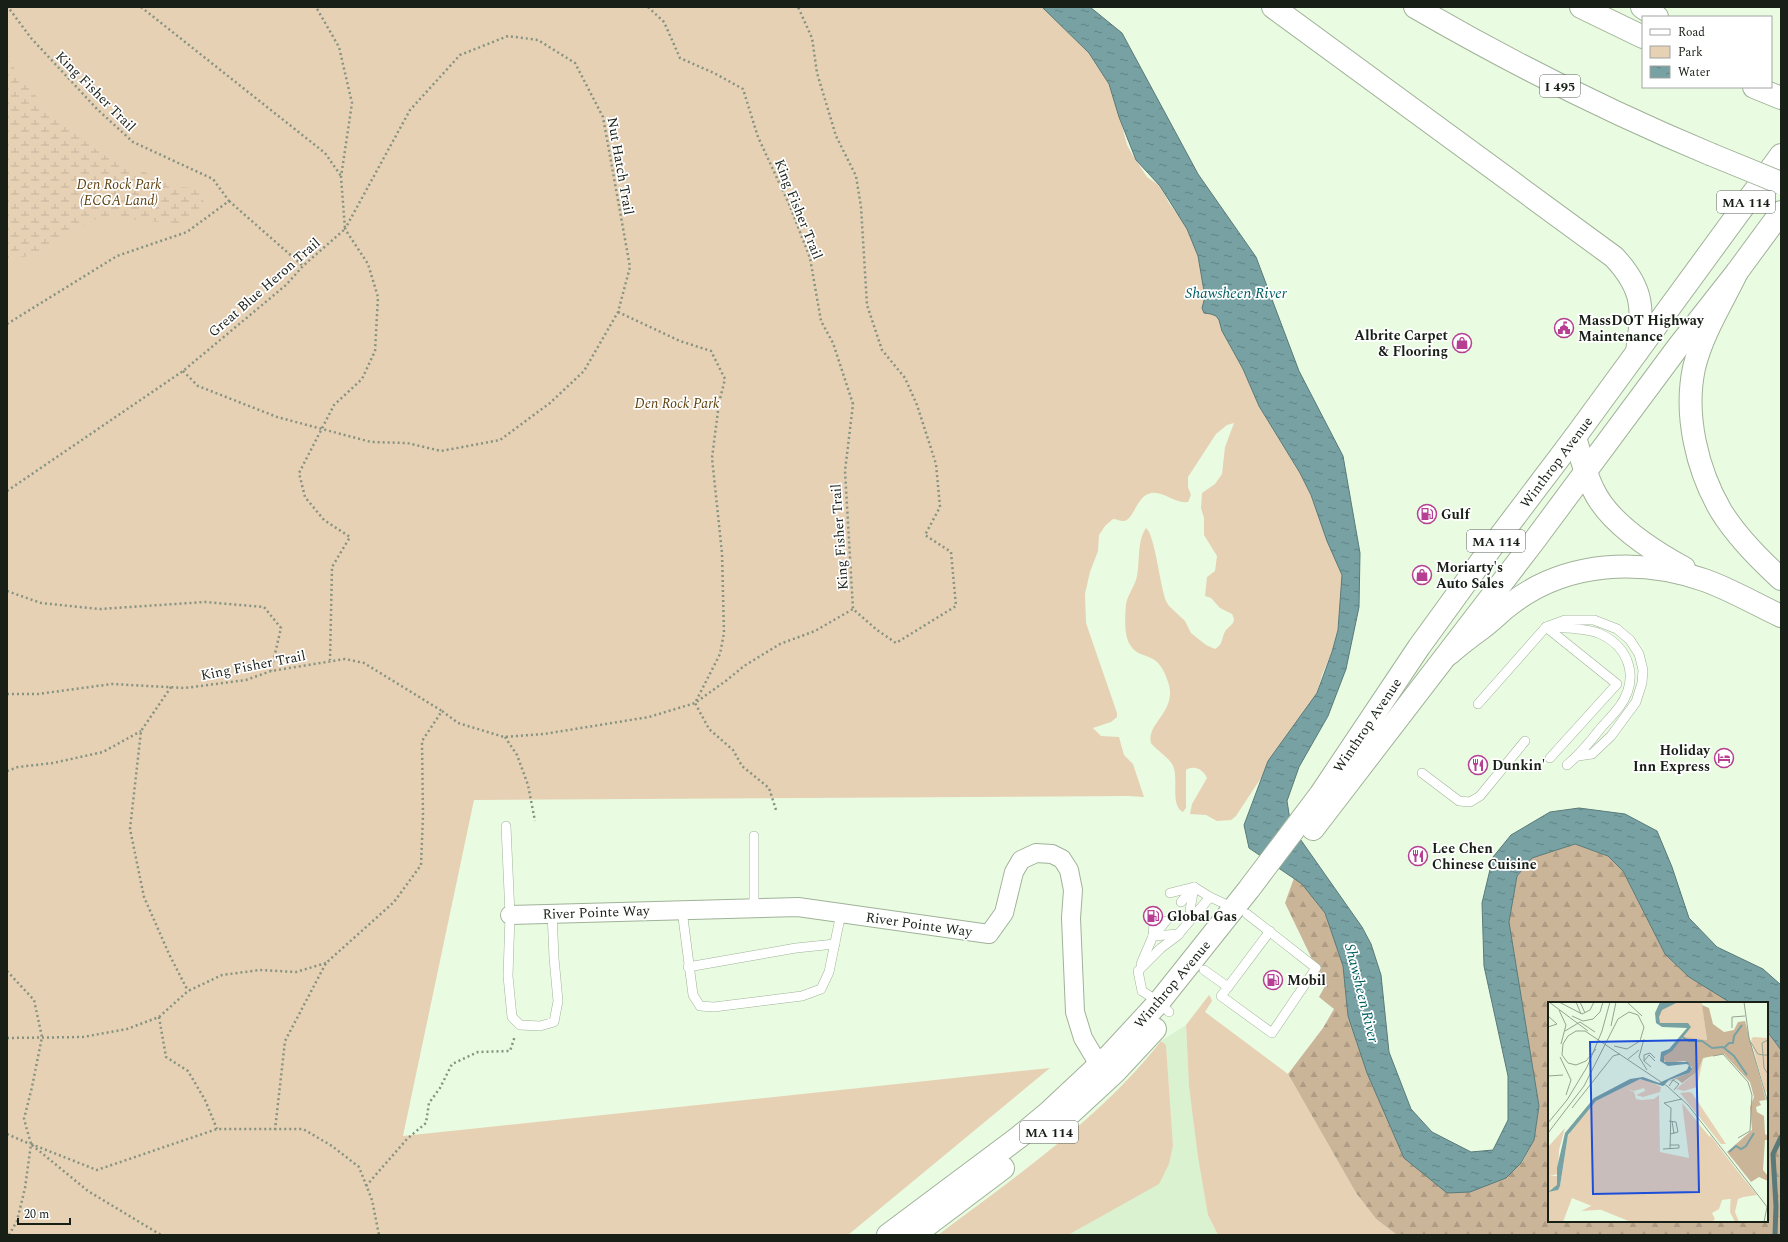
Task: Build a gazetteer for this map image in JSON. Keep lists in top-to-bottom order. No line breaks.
{"streets":{"highway":["I 495","MA 114","Winthrop Avenue"],"street":["River Pointe Way"],"path":["King Fisher Trail","Nut Hatch Trail","Great Blue Heron Trail"]},"crossings":[["King Fisher Trail","Great Blue Heron Trail"],["Nut Hatch Trail","Great Blue Heron Trail"],["Winthrop Avenue","River Pointe Way"]],"water":["Shawsheen River"],"parks":["Den Rock Park (ECGA Land)","Den Rock Park"],"places":{"public building":["MassDOT Highway Maintenance"],"shop":["Albrite Carpet & Flooring","Moriarty's Auto Sales"],"fuel station":["Gulf","Global Gas","Mobil"],"hotel":["Holiday Inn Express"],"restaurant":["Dunkin'","Lee Chen Chinese Cuisine"]},"legend":["Road","Park","Water"],"scale_bar":"20 m"}
